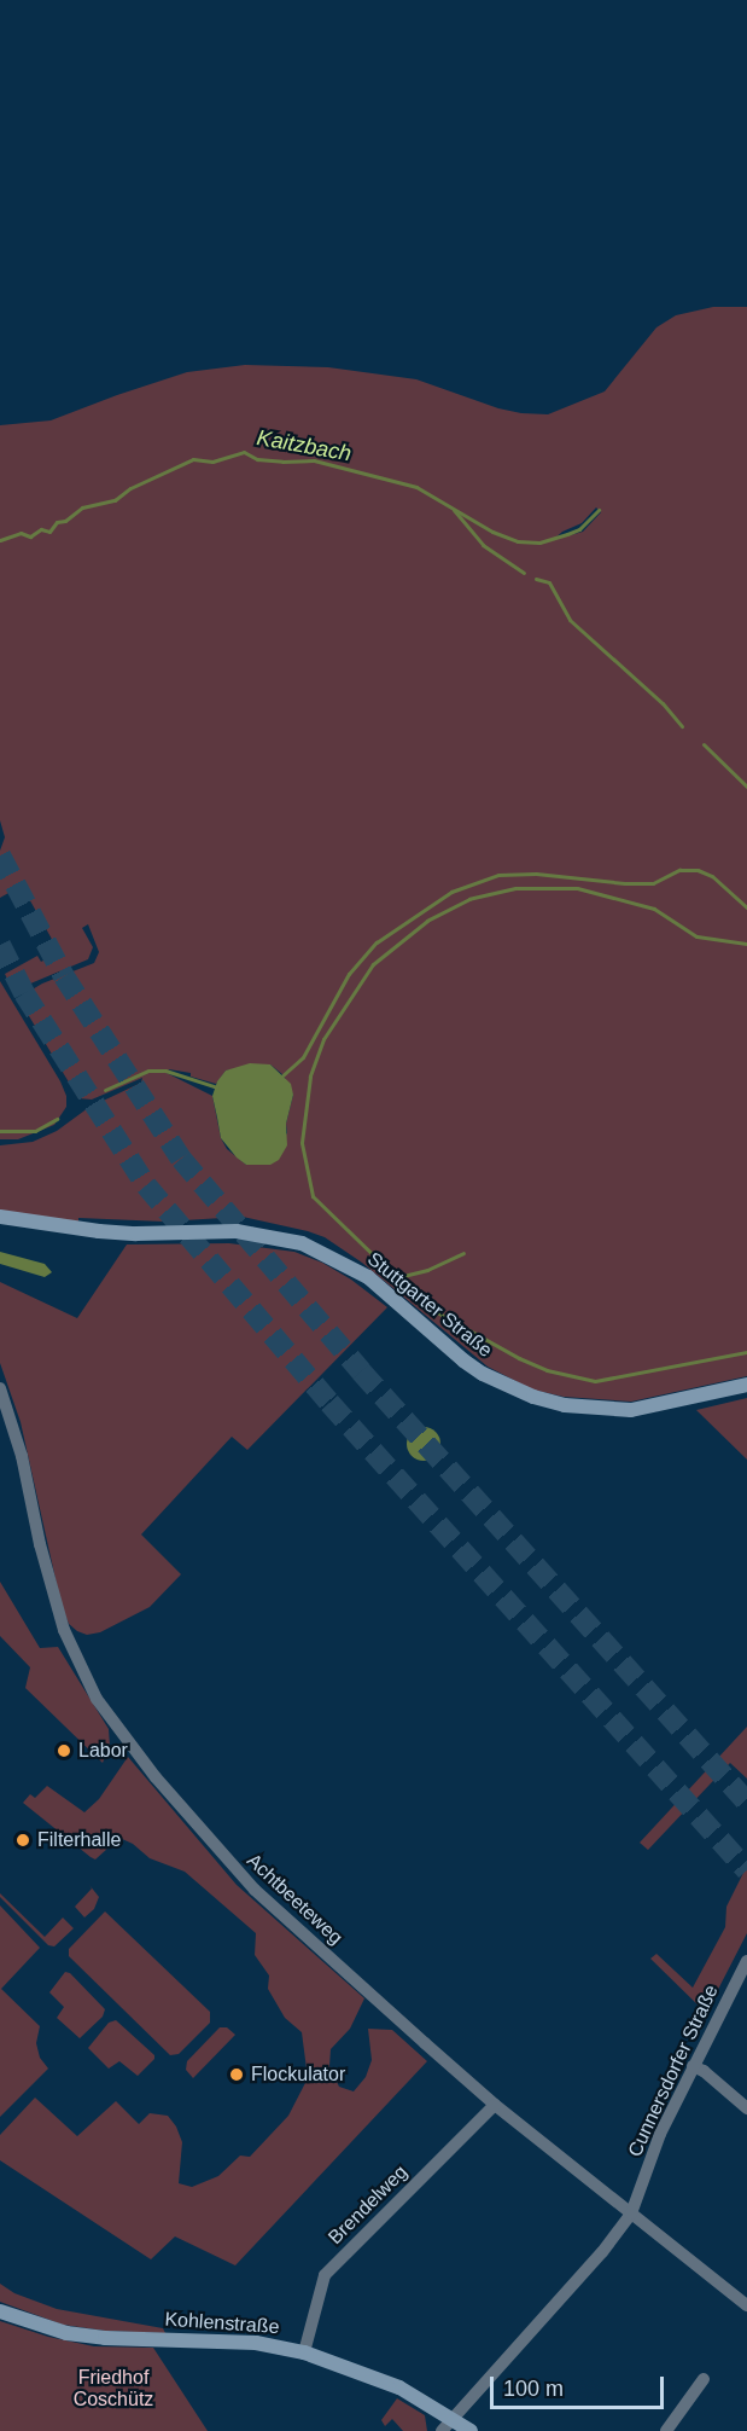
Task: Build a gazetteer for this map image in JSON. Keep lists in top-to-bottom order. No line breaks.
{"streets":{"main road":["Stuttgarter Straße","Kohlenstraße"],"street":["Achtbeeteweg","Cunnersdorfer Straße","Brendelweg"]},"crossings":[["Achtbeeteweg","Cunnersdorfer Straße"],["Achtbeeteweg","Brendelweg"],["Cunnersdorfer Straße","Kohlenstraße"],["Brendelweg","Kohlenstraße"]],"water":["Kaitzbach"],"parks":["Friedhof Coschütz"],"places":["Labor","Filterhalle","Flockulator"],"scale_bar":"100 m"}
